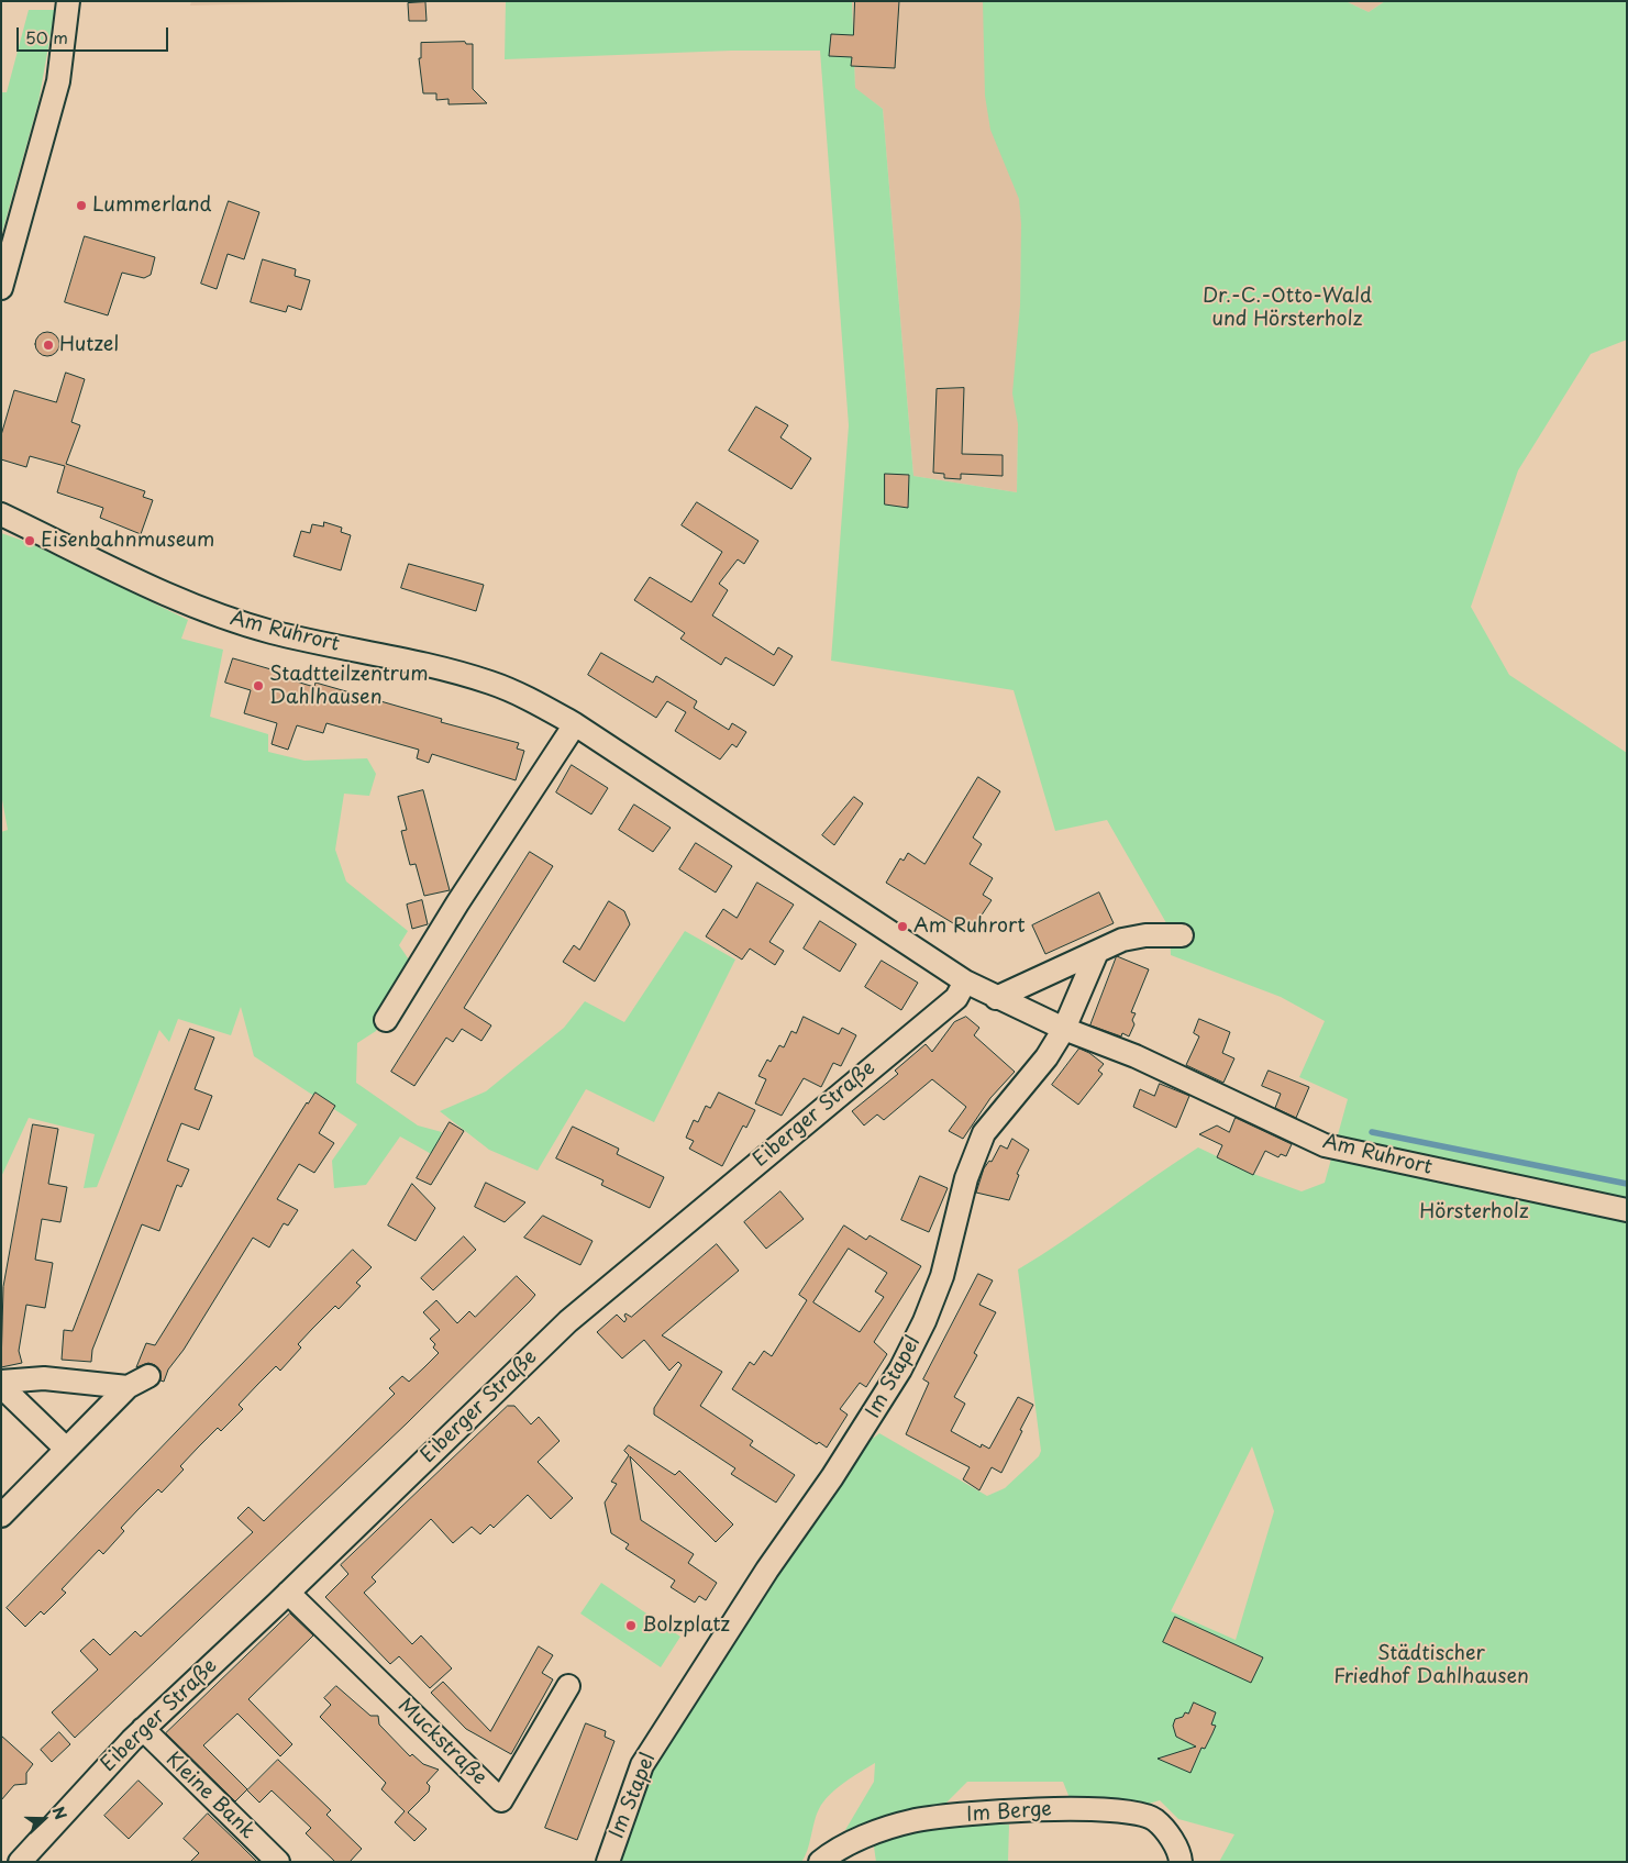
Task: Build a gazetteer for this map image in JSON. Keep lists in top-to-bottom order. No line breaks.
{"streets":{"street":["Am Ruhrort","Eiberger Straße","Im Stapel","Muckstraße","Kleine Bank","Im Berge"]},"crossings":[["Am Ruhrort","Eiberger Straße"],["Am Ruhrort","Im Stapel"],["Eiberger Straße","Muckstraße"],["Eiberger Straße","Kleine Bank"]],"parks":["Dr.-C.-Otto-Wald und Hörsterholz","Hörsterholz","Städtischer Friedhof Dahlhausen"],"places":["Lummerland","Hutzel","Eisenbahnmuseum","Stadtteilzentrum Dahlhausen","Am Ruhrort","Bolzplatz"],"scale_bar":"50 m","north":"right"}
